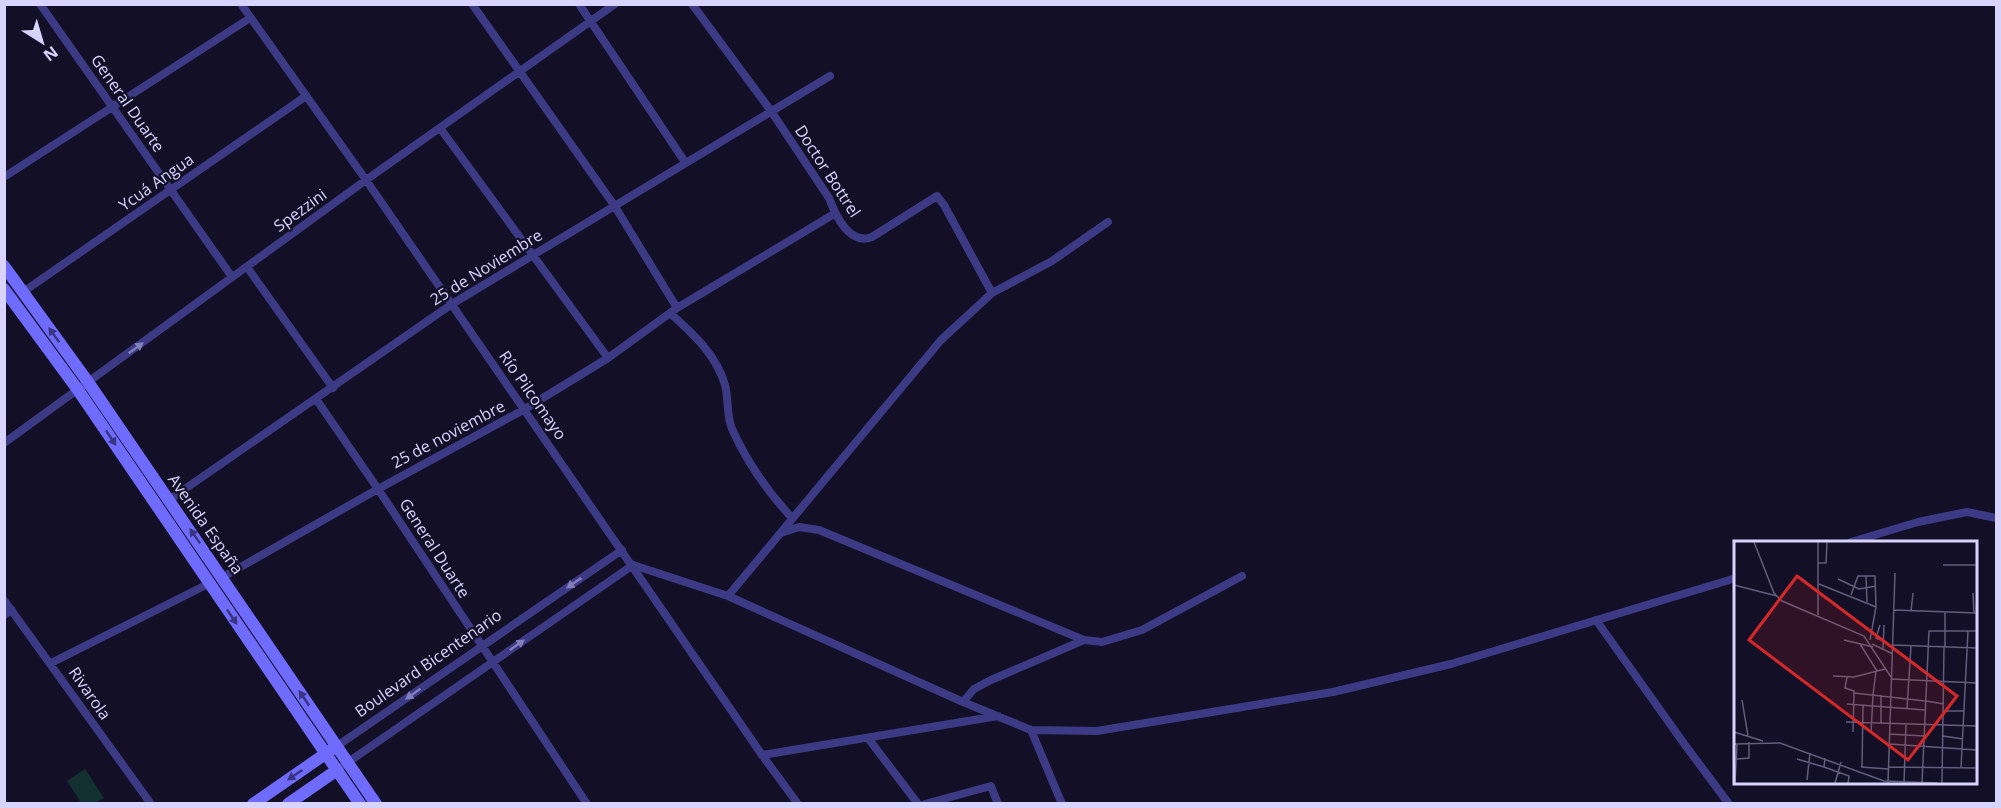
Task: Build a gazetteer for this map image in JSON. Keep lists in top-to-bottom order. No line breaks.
{"streets":{"street":["General Duarte","Doctor Bottrel","Ycuá Angua","Spezzini","25 de Noviembre","Río Pilcomayo","25 de noviembre","Avenida España","Boulevard Bicentenario","Rivarola"]},"crossings":[["General Duarte","Ycuá Angua"],["General Duarte","Spezzini"],["General Duarte","25 de Noviembre"],["General Duarte","25 de noviembre"],["General Duarte","Boulevard Bicentenario"],["Doctor Bottrel","25 de Noviembre"],["Doctor Bottrel","25 de noviembre"],["Ycuá Angua","Río Pilcomayo"],["Ycuá Angua","Avenida España"],["Spezzini","Río Pilcomayo"],["Spezzini","Avenida España"],["25 de Noviembre","Río Pilcomayo"],["25 de Noviembre","Avenida España"],["Río Pilcomayo","25 de noviembre"],["Río Pilcomayo","Boulevard Bicentenario"],["25 de noviembre","Avenida España"],["Avenida España","Boulevard Bicentenario"]],"north":"bottom right"}
